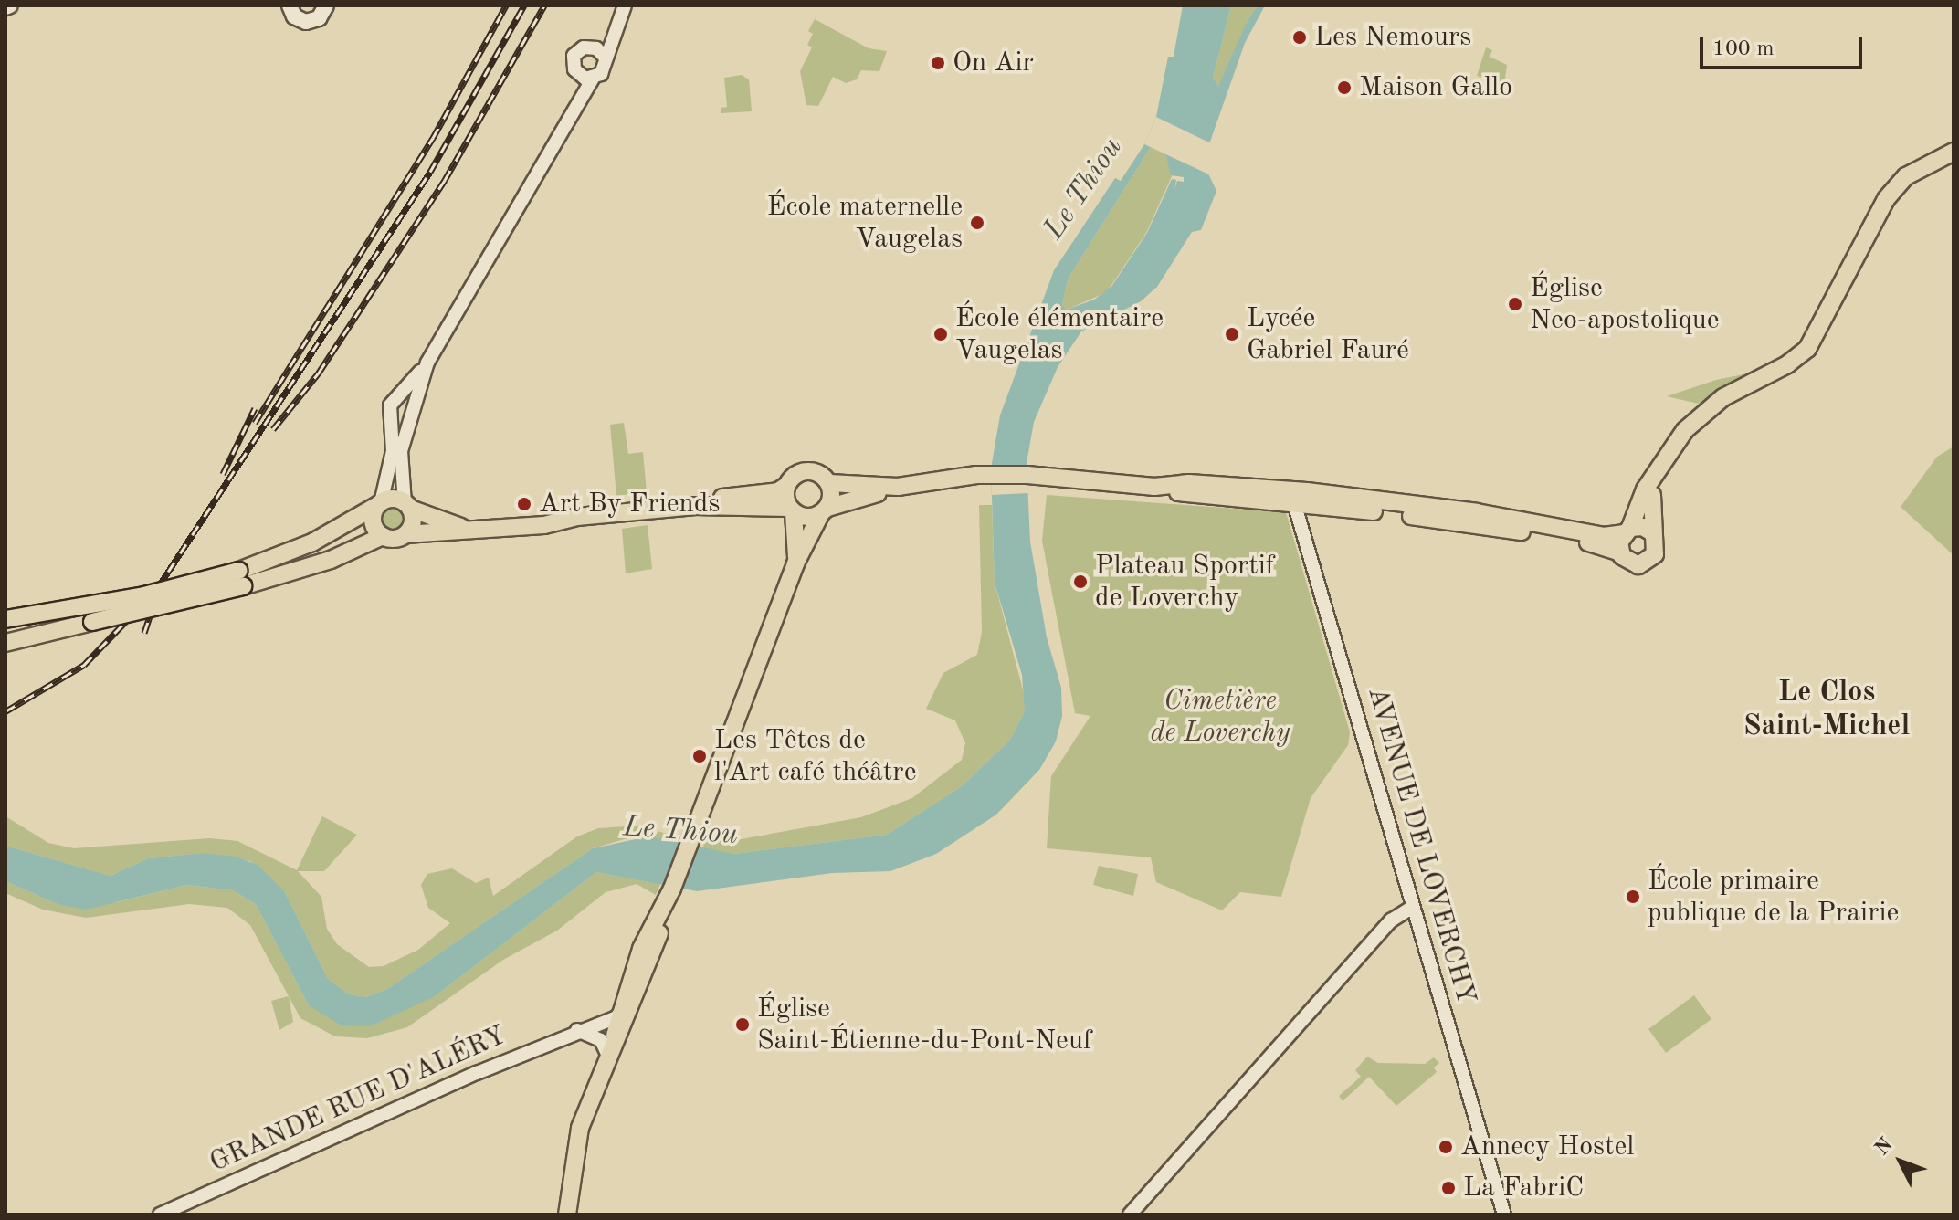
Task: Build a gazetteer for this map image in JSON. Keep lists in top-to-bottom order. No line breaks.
{"streets":{"street":["AVENUE DE LOVERCHY","GRANDE RUE D'ALÉRY"]},"districts":["Le Clos Saint-Michel"],"water":["Le Thiou"],"parks":["Cimetière de Loverchy"],"places":["Les Nemours","On Air","Maison Gallo","École maternelle Vaugelas","Église Neo-apostolique","École élémentaire Vaugelas","Lycée Gabriel Fauré","Art By Friends","Plateau Sportif de Loverchy","Les Têtes de l'Art café théâtre","École primaire publique de la Prairie","Église Saint-Étienne-du-Pont-Neuf","Annecy Hostel","La FabriC"],"scale_bar":"100 m","north":"top left"}
